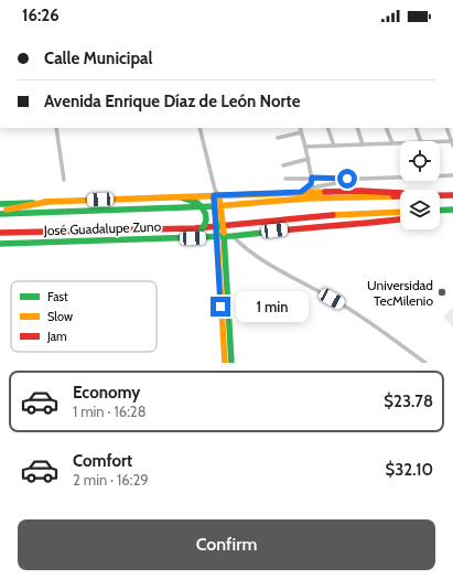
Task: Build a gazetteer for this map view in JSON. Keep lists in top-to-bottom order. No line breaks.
{"streets":{"main road":["José Guadalupe Zuno"]},"places":["Universidad TecMilenio"],"legend":["Fast","Slow","Jam"],"page":{"status":"16:26","banner":["Calle Municipal","Avenida Enrique Díaz de León Norte"],"bubble":"1 min","list":[{"name":"Economy","note":"1 min · 16:28","value":"$23.78"},{"name":"Comfort","note":"2 min · 16:29","value":"$32.10"}],"buttons":"Confirm"}}
